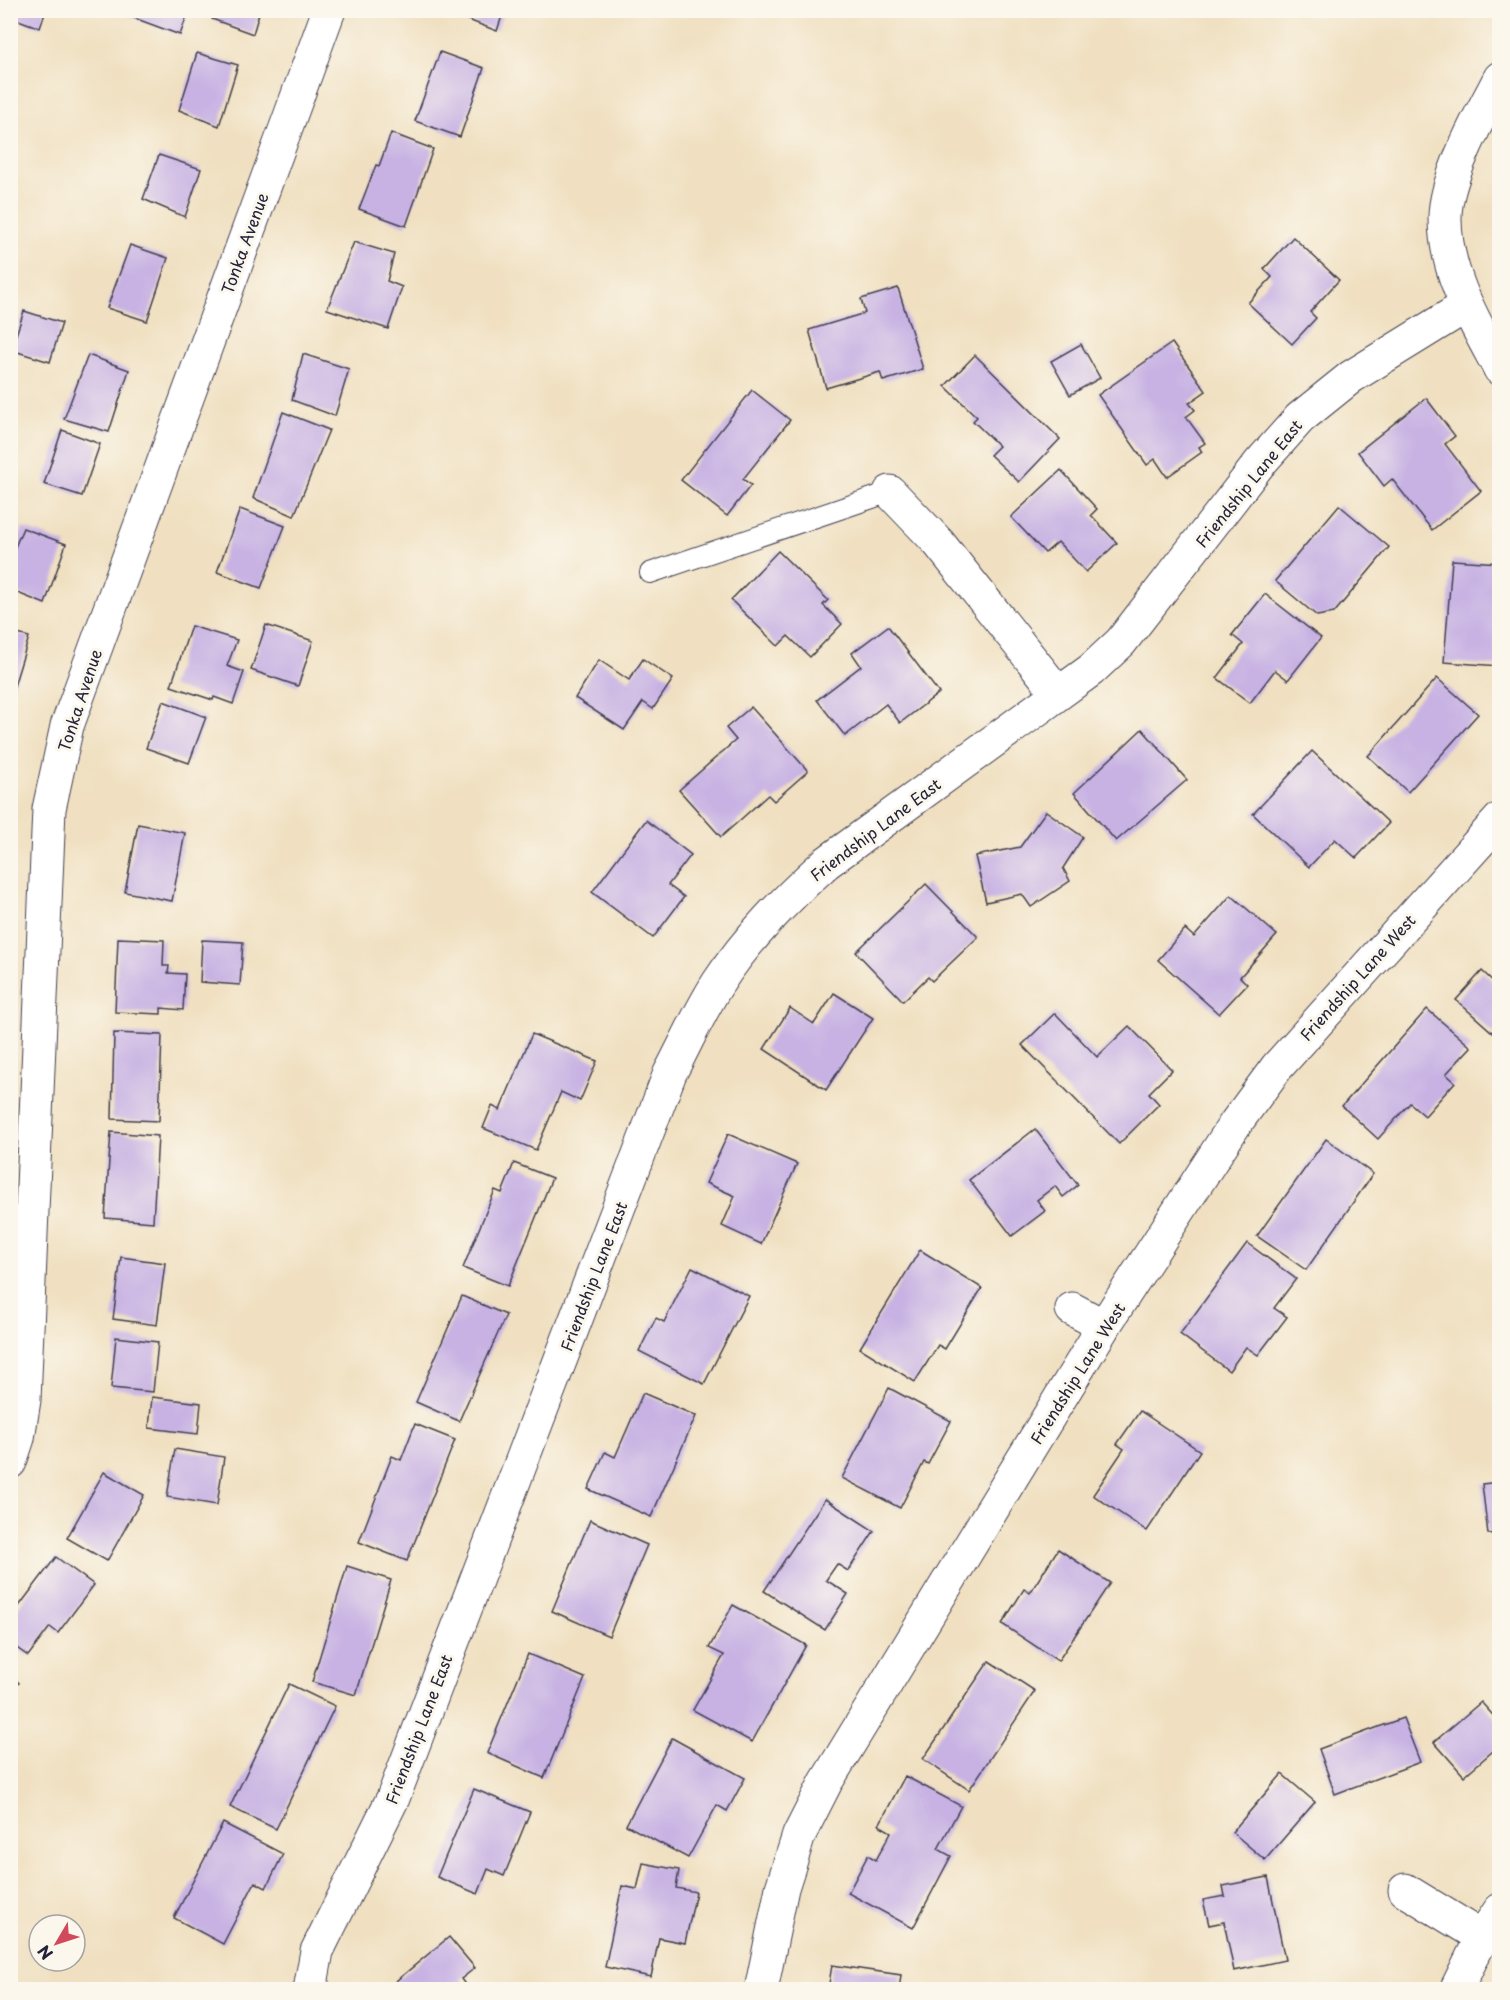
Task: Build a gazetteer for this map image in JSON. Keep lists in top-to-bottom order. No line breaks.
{"streets":{"street":["Tonka Avenue","Friendship Lane East","Friendship Lane West"]},"north":"bottom left"}
